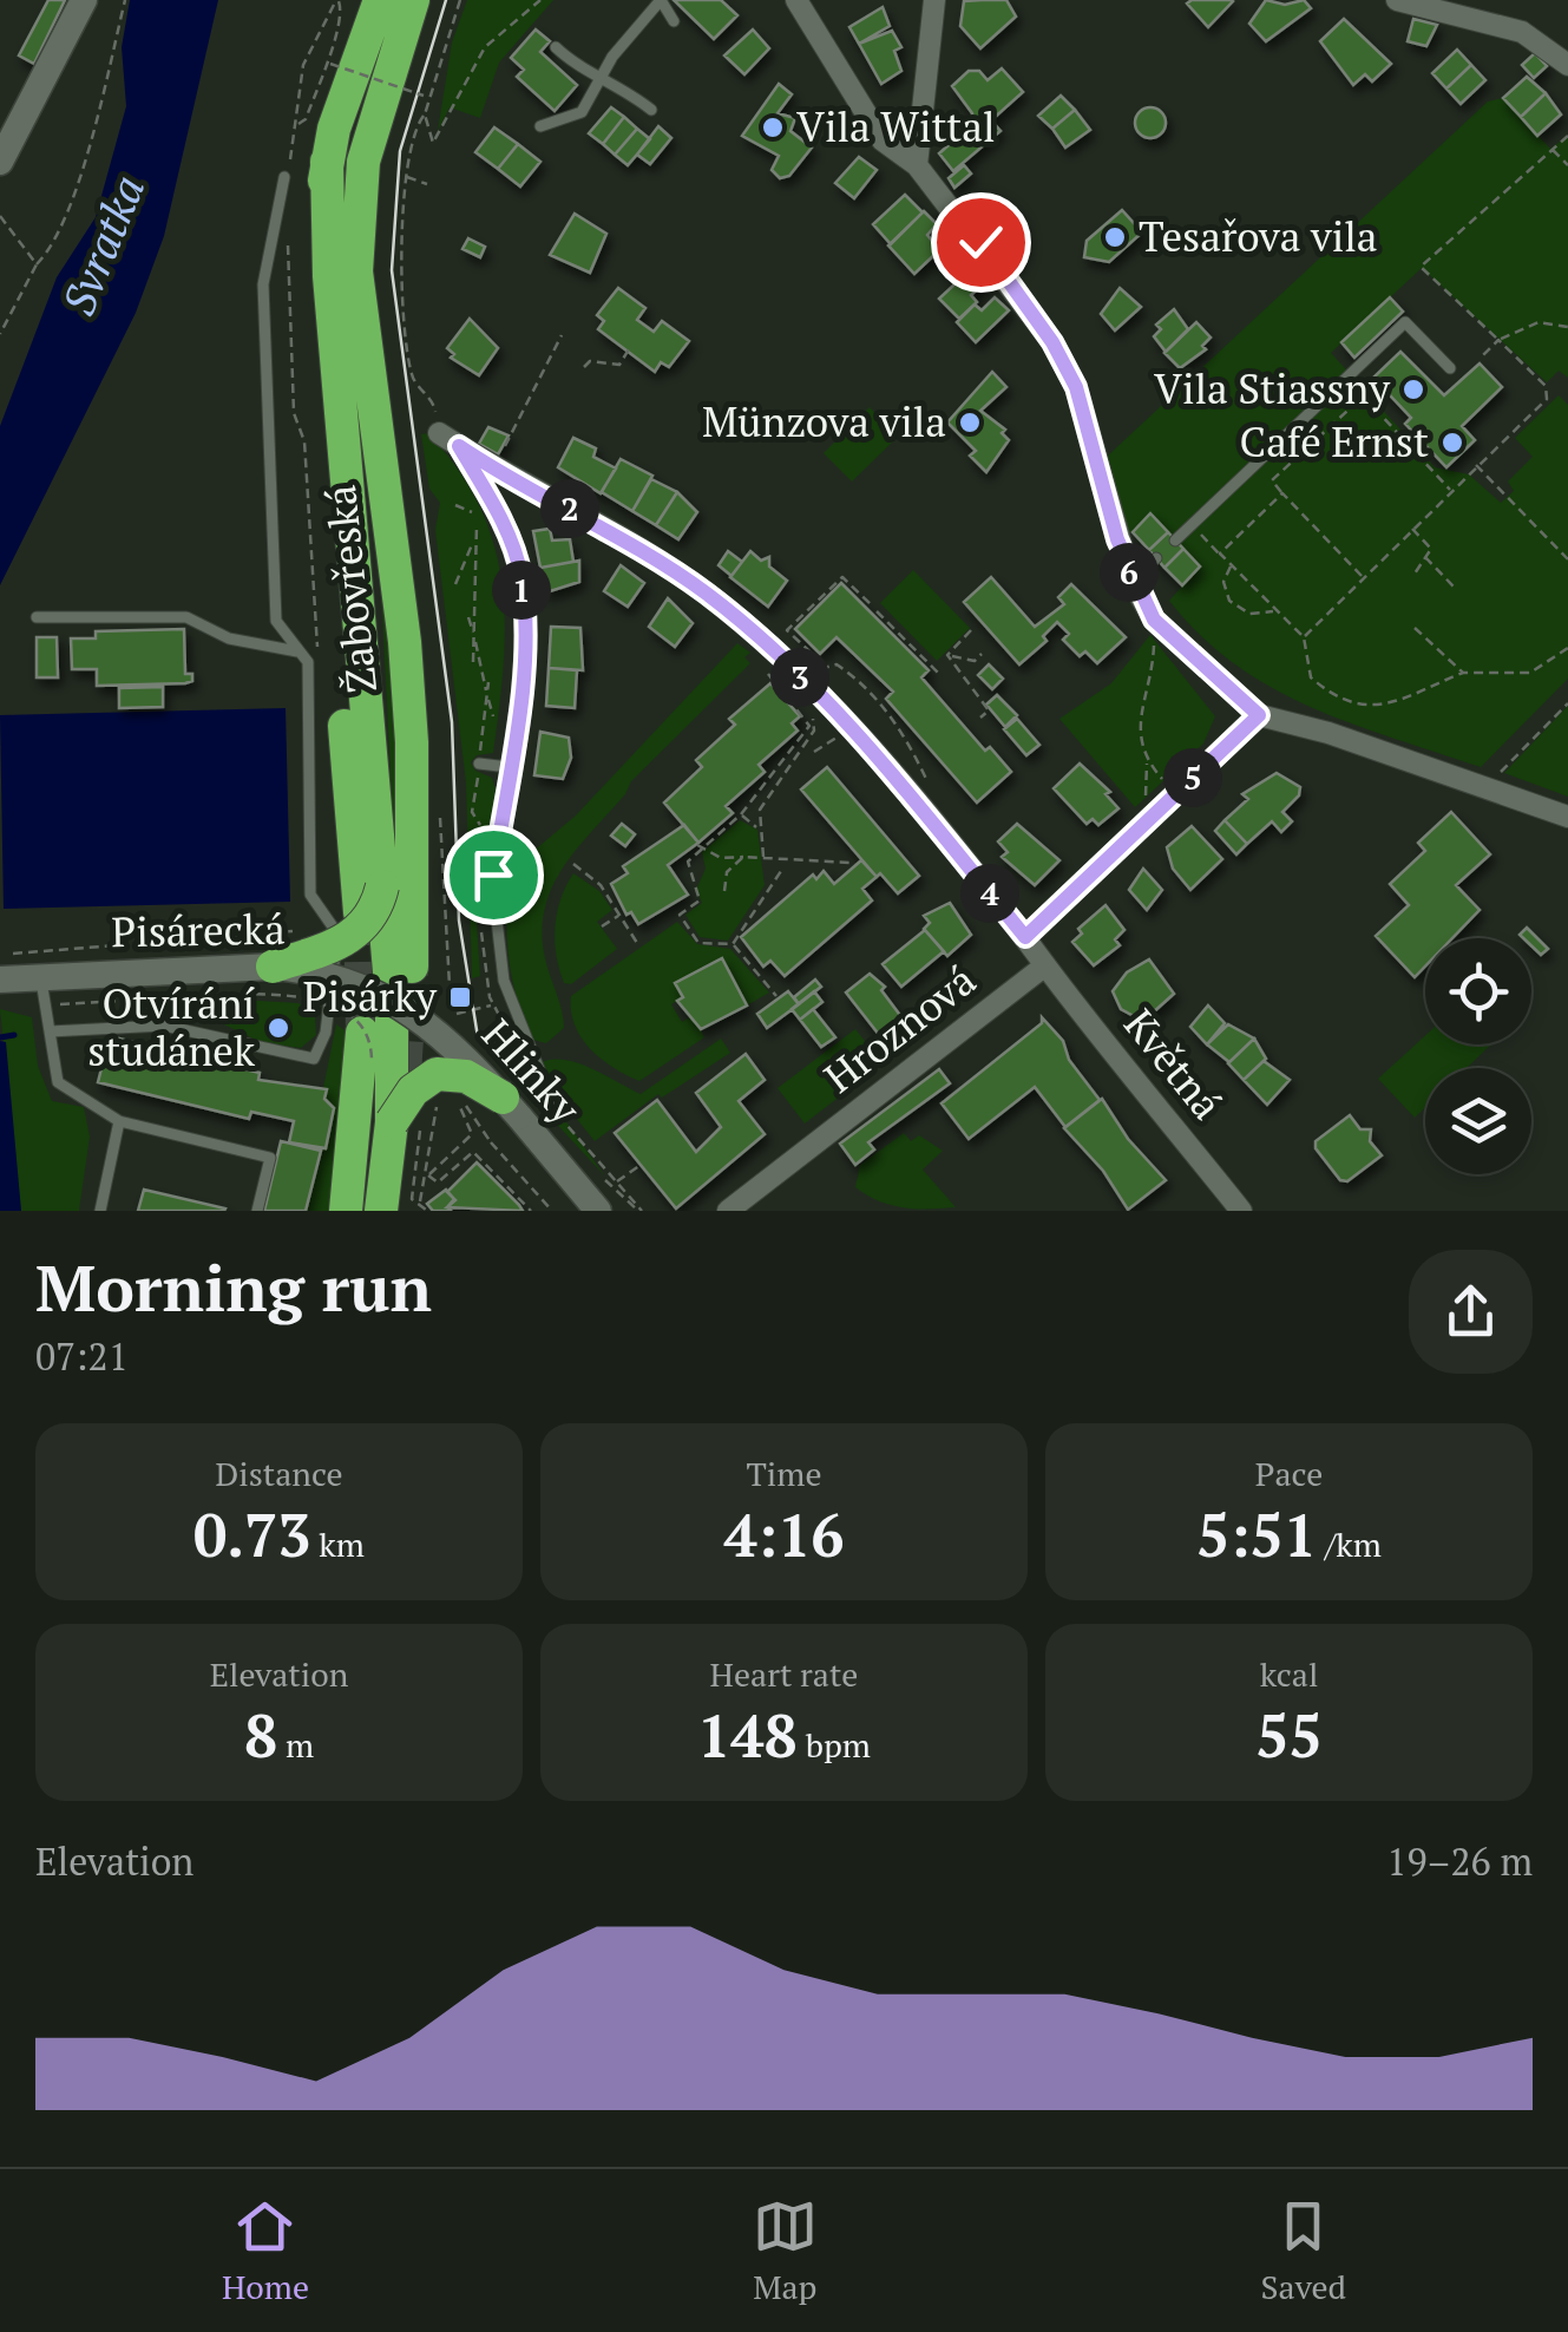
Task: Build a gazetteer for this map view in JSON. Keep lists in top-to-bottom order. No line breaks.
{"streets":{"highway":["Žabovřeská"],"street":["Pisárecká","Hroznová","Květná","Hlinky"]},"crossings":[["Pisárecká","Hlinky"],["Hroznová","Květná"]],"water":["Svratka"],"places":{"other":["Vila Wittal","Tesařova vila","Vila Stiassny","Münzova vila","Café Ernst","Otvírání studánek"],"transit":["Pisárky"]},"page":{"pins":["2","6","1","3","5","4"],"heading":["Morning run","07:21"],"stats":[["Distance","0.73 km"],["Time","4:16"],["Pace","5:51 /km"],["Elevation","8 m"],["Heart rate","148 bpm"],["kcal","55"]],"chart":["Elevation","19–26 m"],"tabs":["Home","Map","Saved"]}}
